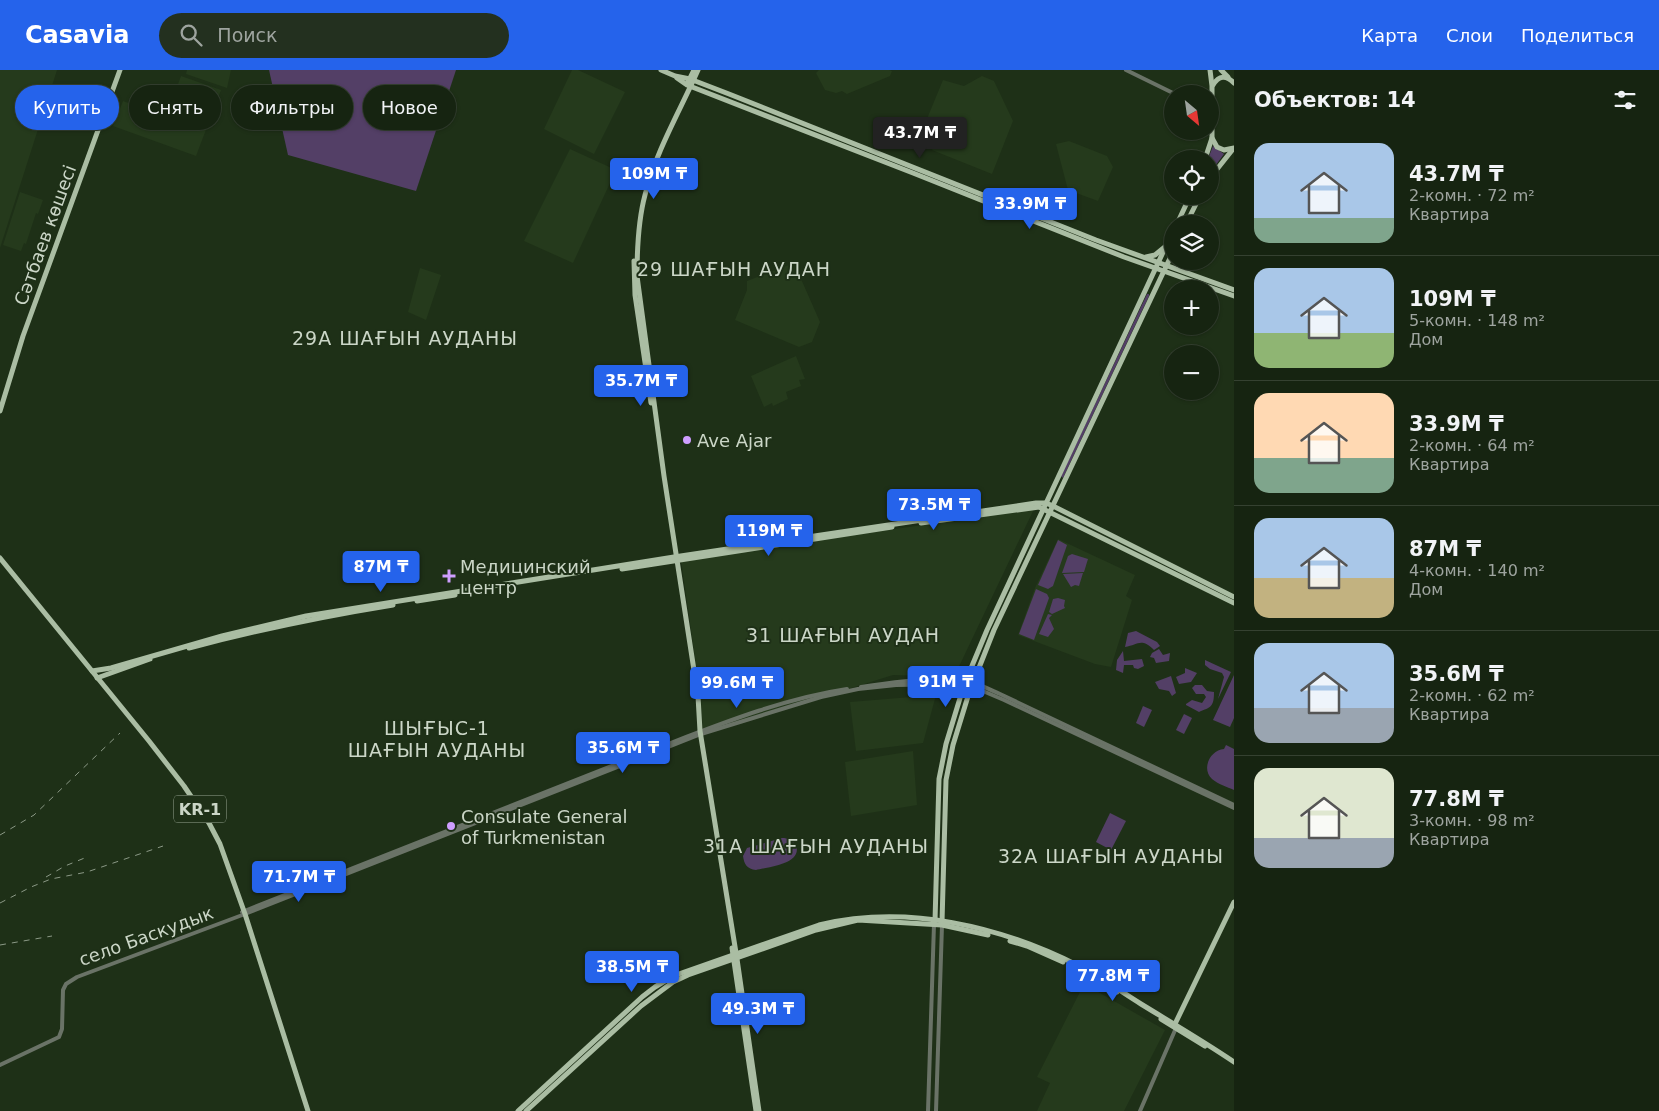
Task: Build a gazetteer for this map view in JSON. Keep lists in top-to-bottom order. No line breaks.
{"streets":{"main road":["Сәтбаев көшесі","KR-1"],"street":["село Баскудык"]},"crossings":[["KR-1","село Баскудык"]],"districts":["29 ШАҒЫН АУДАН","29А ШАҒЫН АУДАНЫ","31 ШАҒЫН АУДАН","ШЫҒЫС-1 ШАҒЫН АУДАНЫ","31А ШАҒЫН АУДАНЫ","32А ШАҒЫН АУДАНЫ"],"places":{"other":["Ave Ajar","Consulate General of Turkmenistan"],"health":["Медицинский центр"]},"north":"bottom right","page":{"header":"Casavia","search":"Поиск","nav":["Карта","Слои","Поделиться"],"heading":"Объектов: 14","map_buttons":["+","−"],"chip":["Купить","Снять","Фильтры","Новое"],"price":["43.7M ₸","109M ₸","33.9M ₸","35.7M ₸","73.5M ₸","119M ₸","87M ₸","91M ₸","99.6M ₸","35.6M ₸","71.7M ₸","38.5M ₸","77.8M ₸","49.3M ₸"],"list":[{"name":"43.7M ₸","note":"2-комн. · 72 m² · Квартира"},{"name":"109M ₸","note":"5-комн. · 148 m² · Дом"},{"name":"33.9M ₸","note":"2-комн. · 64 m² · Квартира"},{"name":"87M ₸","note":"4-комн. · 140 m² · Дом"},{"name":"35.6M ₸","note":"2-комн. · 62 m² · Квартира"},{"name":"77.8M ₸","note":"3-комн. · 98 m² · Квартира"}]}}
